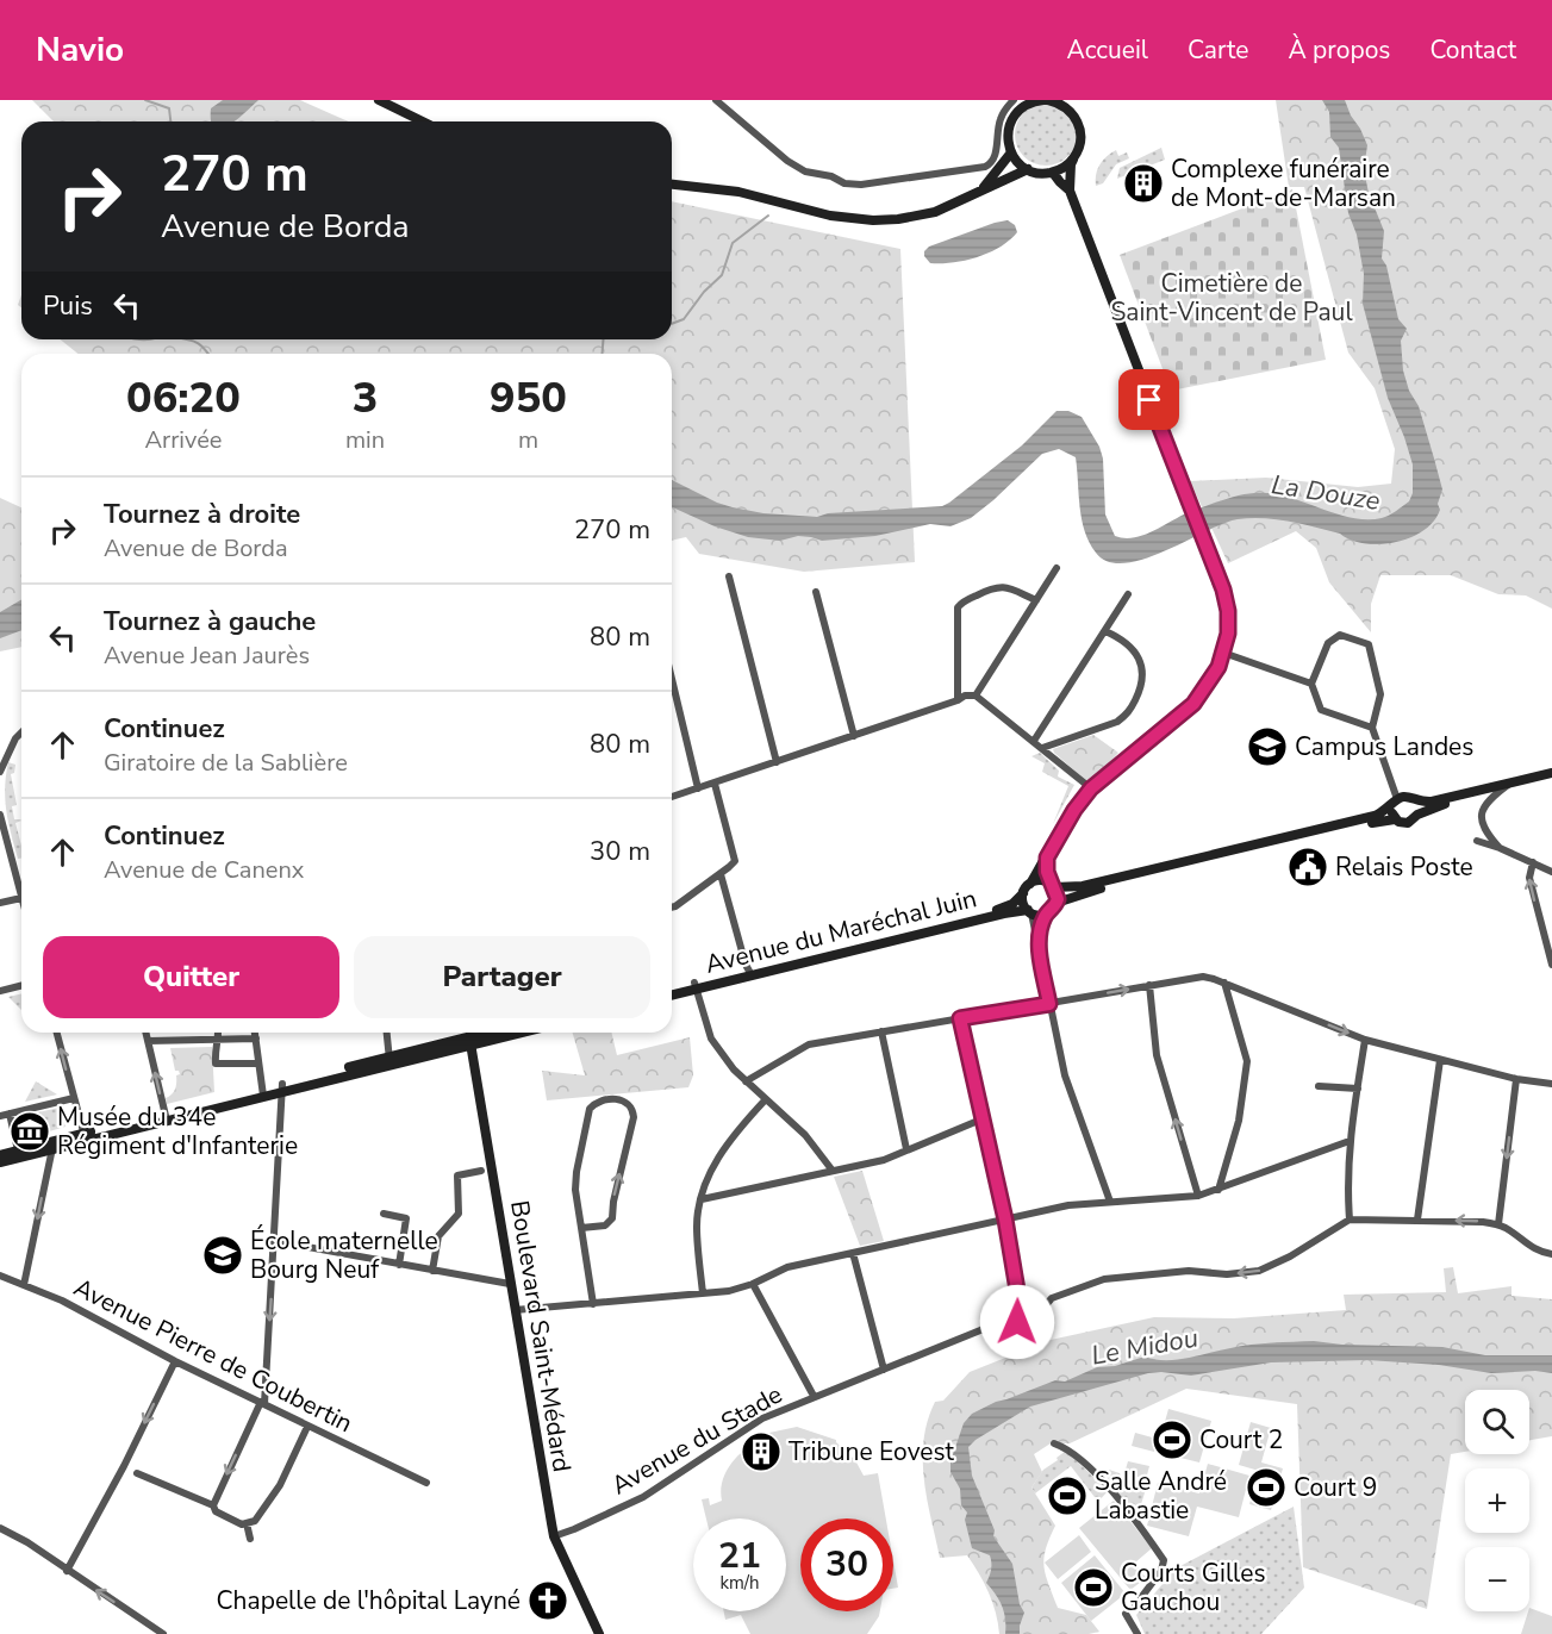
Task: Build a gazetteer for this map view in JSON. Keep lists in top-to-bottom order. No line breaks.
{"streets":{"main road":["Avenue du Maréchal Juin","Boulevard Saint-Médard"],"street":["Avenue Pierre de Coubertin","Avenue du Stade"]},"crossings":[["Boulevard Saint-Médard","Avenue du Stade"]],"water":["La Douze","Le Midou"],"parks":["Cimetière de Saint-Vincent de Paul"],"places":{"building":["Complexe funéraire de Mont-de-Marsan","Tribune Eovest"],"school or university":["Campus Landes","École maternelle Bourg Neuf"],"public building":["Relais Poste"],"museum":["Musée du 34e Régiment d'Infanterie"],"sports":["Court 2","Court 9","Salle André Labastie","Courts Gilles Gauchou"],"church":["Chapelle de l'hôpital Layné"]},"page":{"header":"Navio","nav":["Accueil","Carte","À propos","Contact"],"turn":["270 m","Avenue de Borda"],"then":"Puis","eta":["06:20","Arrivée","3","min","950","m"],"list":[{"name":"Tournez à droite","note":"Avenue de Borda","value":"270 m"},{"name":"Tournez à gauche","note":"Avenue Jean Jaurès","value":"80 m"},{"name":"Continuez","note":"Giratoire de la Sablière","value":"80 m"},{"name":"Continuez","note":"Avenue de Canenx","value":"30 m"}],"buttons":["Quitter","Partager"],"map_buttons":["+","−"],"speed":"21 km/h","limit":"30"}}
